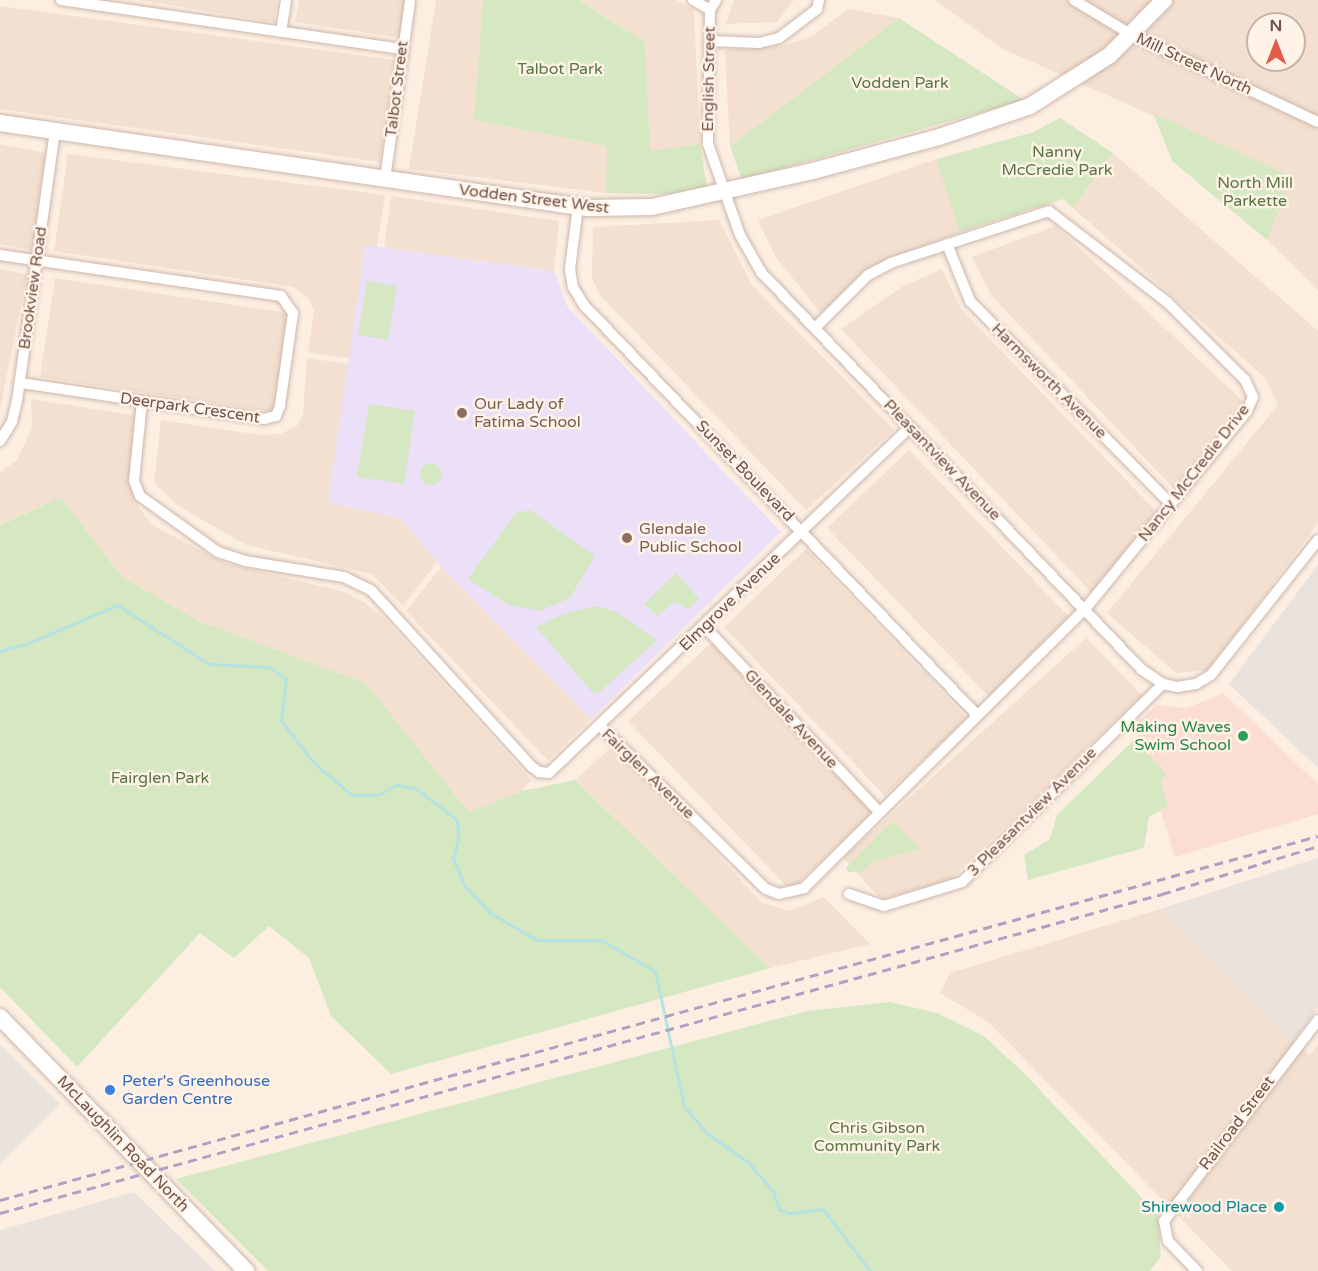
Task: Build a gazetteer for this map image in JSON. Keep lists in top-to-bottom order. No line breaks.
{"streets":{"street":["Mill Street North","English Street","Talbot Street","Vodden Street West","Brookview Road","Harmsworth Avenue","Deerpark Crescent","Pleasantview Avenue","Sunset Boulevard","Nancy McCredie Drive","Elmgrove Avenue","Glendale Avenue","Fairglen Avenue","3 Pleasantview Avenue","Railroad Street","McLaughlin Road North"]},"crossings":[["Mill Street North","Vodden Street West"],["English Street","Vodden Street West"],["English Street","Pleasantview Avenue"],["Talbot Street","Vodden Street West"],["Vodden Street West","Brookview Road"],["Vodden Street West","Pleasantview Avenue"],["Vodden Street West","Sunset Boulevard"],["Brookview Road","Deerpark Crescent"],["Harmsworth Avenue","Nancy McCredie Drive"],["Deerpark Crescent","Fairglen Avenue"],["Pleasantview Avenue","Nancy McCredie Drive"],["Pleasantview Avenue","Elmgrove Avenue"],["Pleasantview Avenue","Fairglen Avenue"],["Pleasantview Avenue","3 Pleasantview Avenue"],["Sunset Boulevard","Elmgrove Avenue"],["Sunset Boulevard","Fairglen Avenue"],["Nancy McCredie Drive","Fairglen Avenue"],["Elmgrove Avenue","Glendale Avenue"],["Elmgrove Avenue","Fairglen Avenue"],["Glendale Avenue","Fairglen Avenue"]],"parks":["Talbot Park","Vodden Park","Nanny McCredie Park","North Mill Parkette","Fairglen Park","Chris Gibson Community Park"],"places":["Our Lady of Fatima School","Glendale Public School","Making Waves Swim School","Peter's Greenhouse Garden Centre","Shirewood Place"],"north":"top"}
